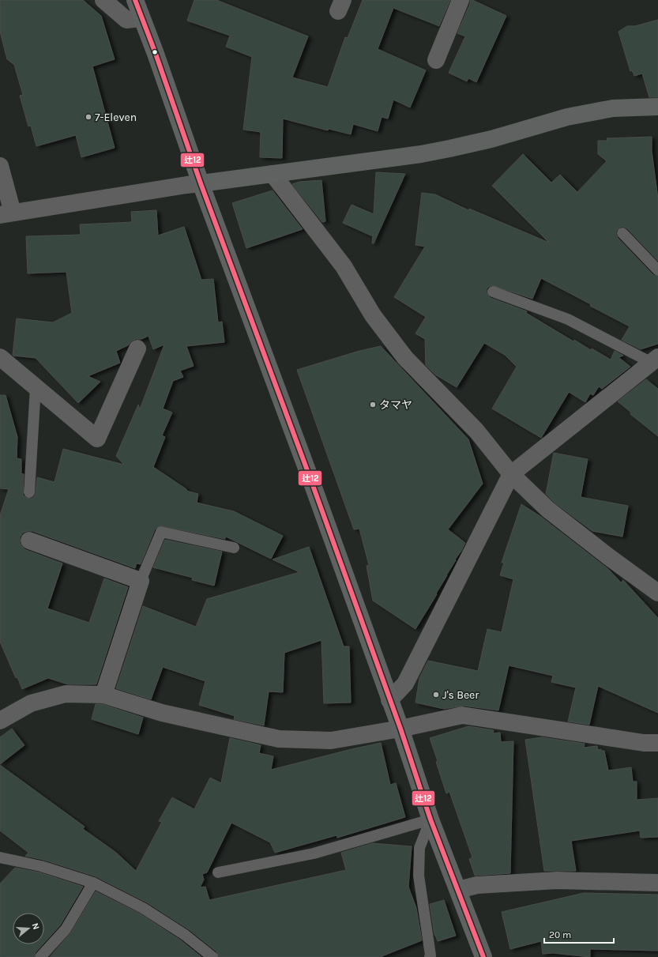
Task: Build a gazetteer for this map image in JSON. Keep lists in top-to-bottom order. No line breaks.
{"places":["7-Eleven","タマヤ","J's Beer"],"lines":["transit line 辻12"],"scale_bar":"20 m","north":"right"}
